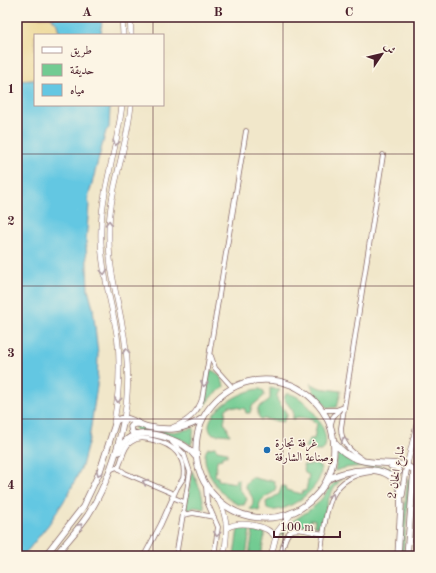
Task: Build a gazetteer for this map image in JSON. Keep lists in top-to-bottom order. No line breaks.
{"streets":{"main road":["شارع الخان 2"]},"places":["غرفة تجارة وصناعة الشارقة"],"legend":["طريق","حديقة","مياه"],"scale_bar":"100 m","north":"top right","grid":{"columns":["A","B","C"],"rows":["1","2","3","4"]}}
